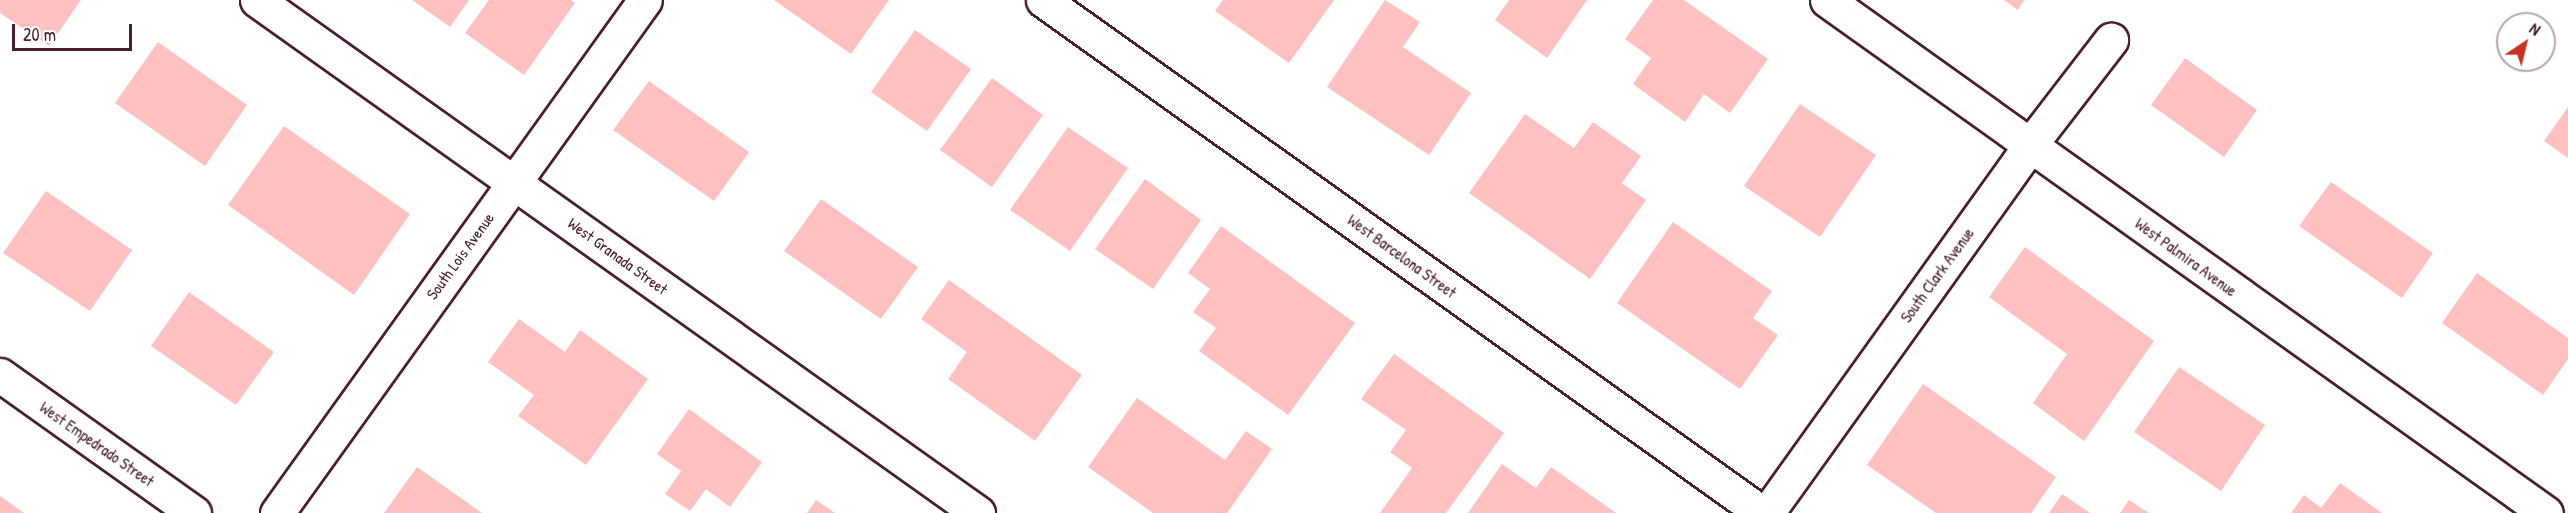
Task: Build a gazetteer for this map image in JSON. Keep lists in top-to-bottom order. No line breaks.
{"streets":{"street":["South Lois Avenue","West Granada Street","West Barcelona Street","West Palmira Avenue","South Clark Avenue","West Empedrado Street"]},"crossings":[["South Lois Avenue","West Granada Street"],["West Palmira Avenue","South Clark Avenue"]],"scale_bar":"20 m","north":"top right"}
